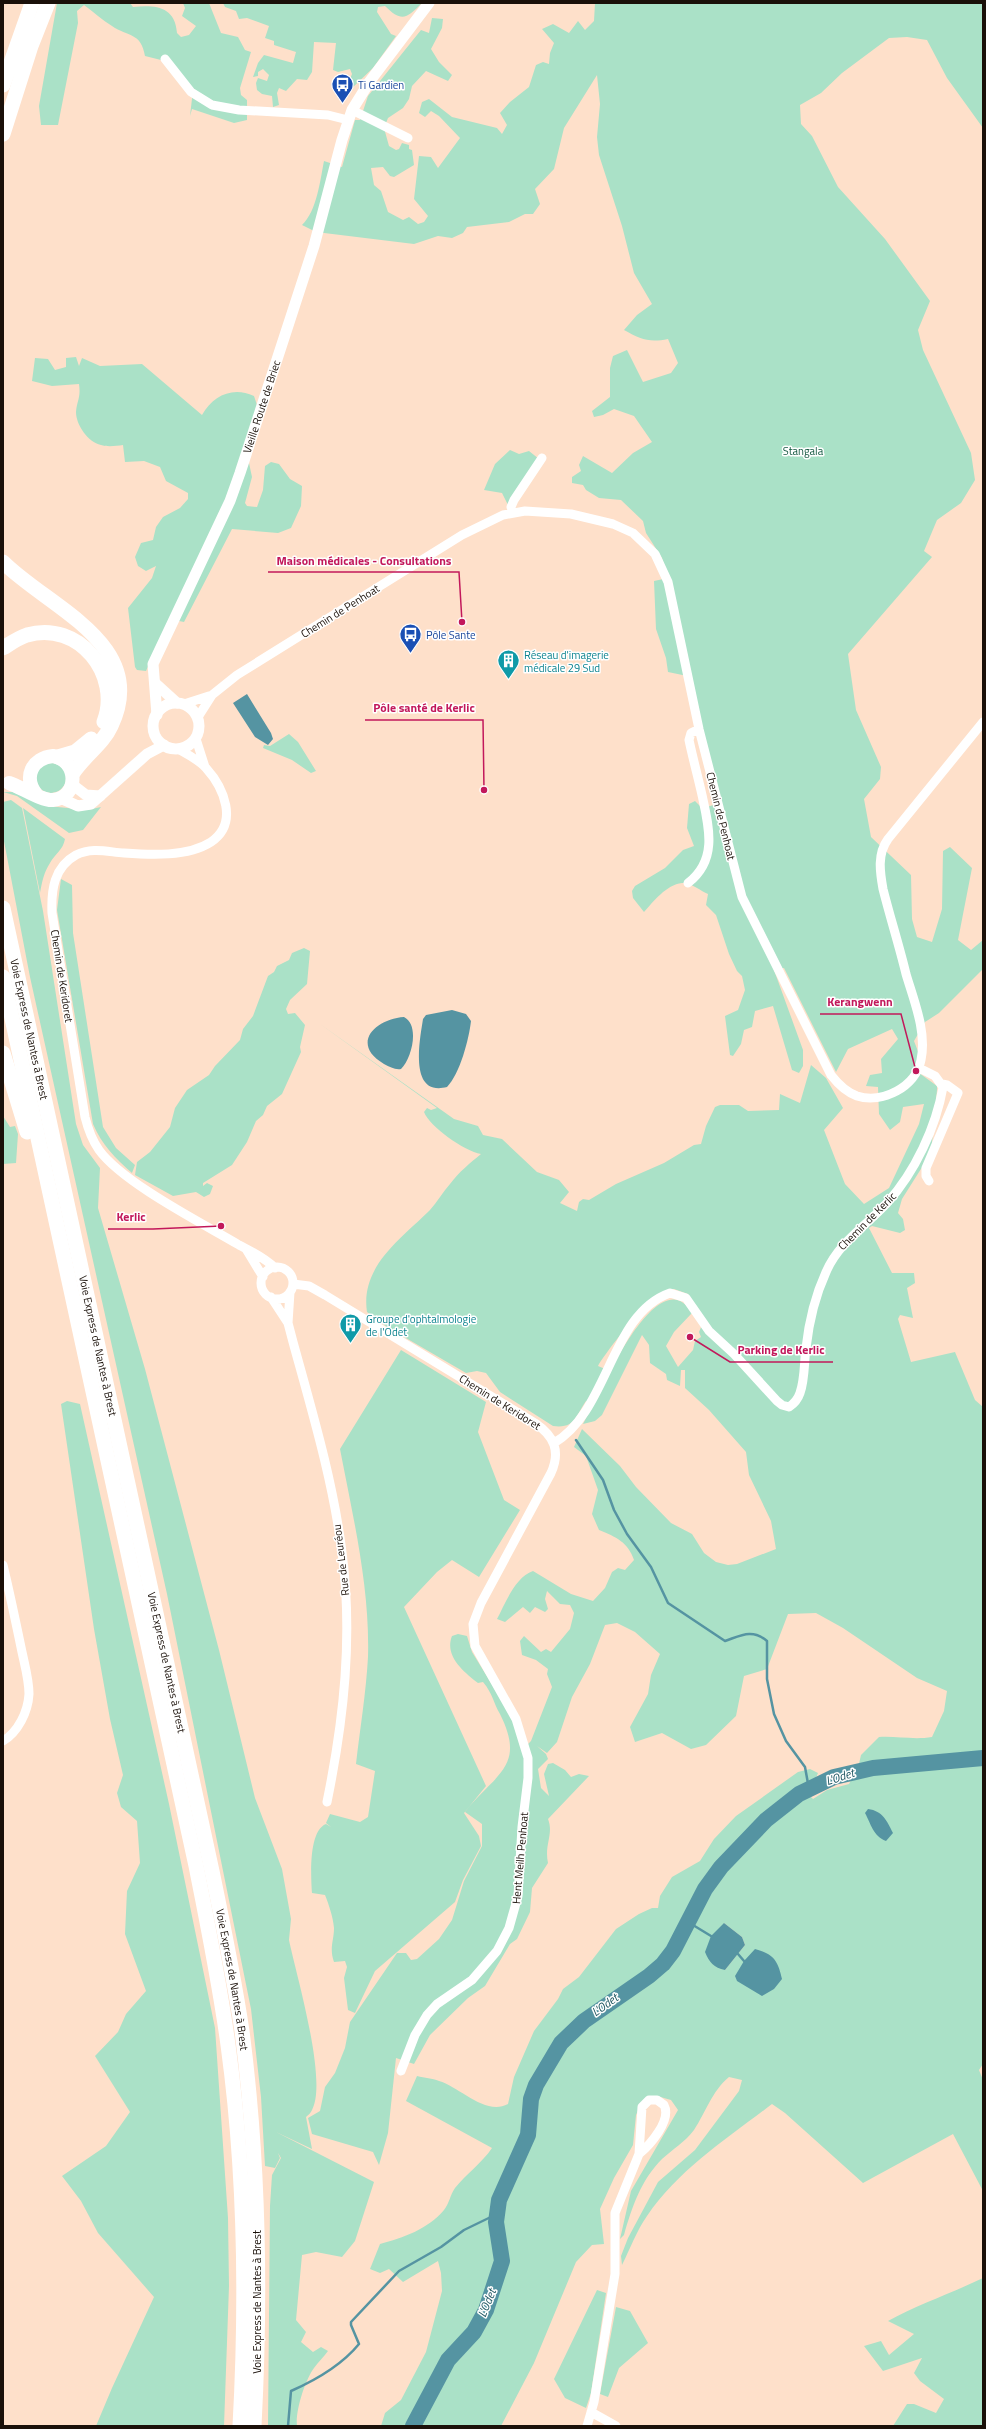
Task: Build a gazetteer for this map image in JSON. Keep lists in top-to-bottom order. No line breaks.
{"streets":{"highway":["Voie Express de Nantes à Brest"],"street":["Vieille Route de Briec","Chemin de Penhoat","Chemin de Keridoret","Chemin de Kerlic","Rue de Leuréou","Hent Meilh Penhoat"]},"crossings":[["Vieille Route de Briec","Chemin de Penhoat"],["Vieille Route de Briec","Chemin de Keridoret"],["Chemin de Penhoat","Chemin de Keridoret"],["Chemin de Keridoret","Chemin de Kerlic"],["Chemin de Keridoret","Rue de Leuréou"],["Chemin de Keridoret","Hent Meilh Penhoat"],["Chemin de Kerlic","Hent Meilh Penhoat"]],"water":["L'Odet"],"parks":["Stangala"],"places":{"bus stop":["Ti Gardien","Pôle Sante"],"other":["Maison médicales - Consultations","Pôle santé de Kerlic","Kerangwenn","Kerlic","Parking de Kerlic"],"building":["Réseau d'imagerie médicale 29 Sud","Groupe d'ophtalmologie de l'Odet"]}}
